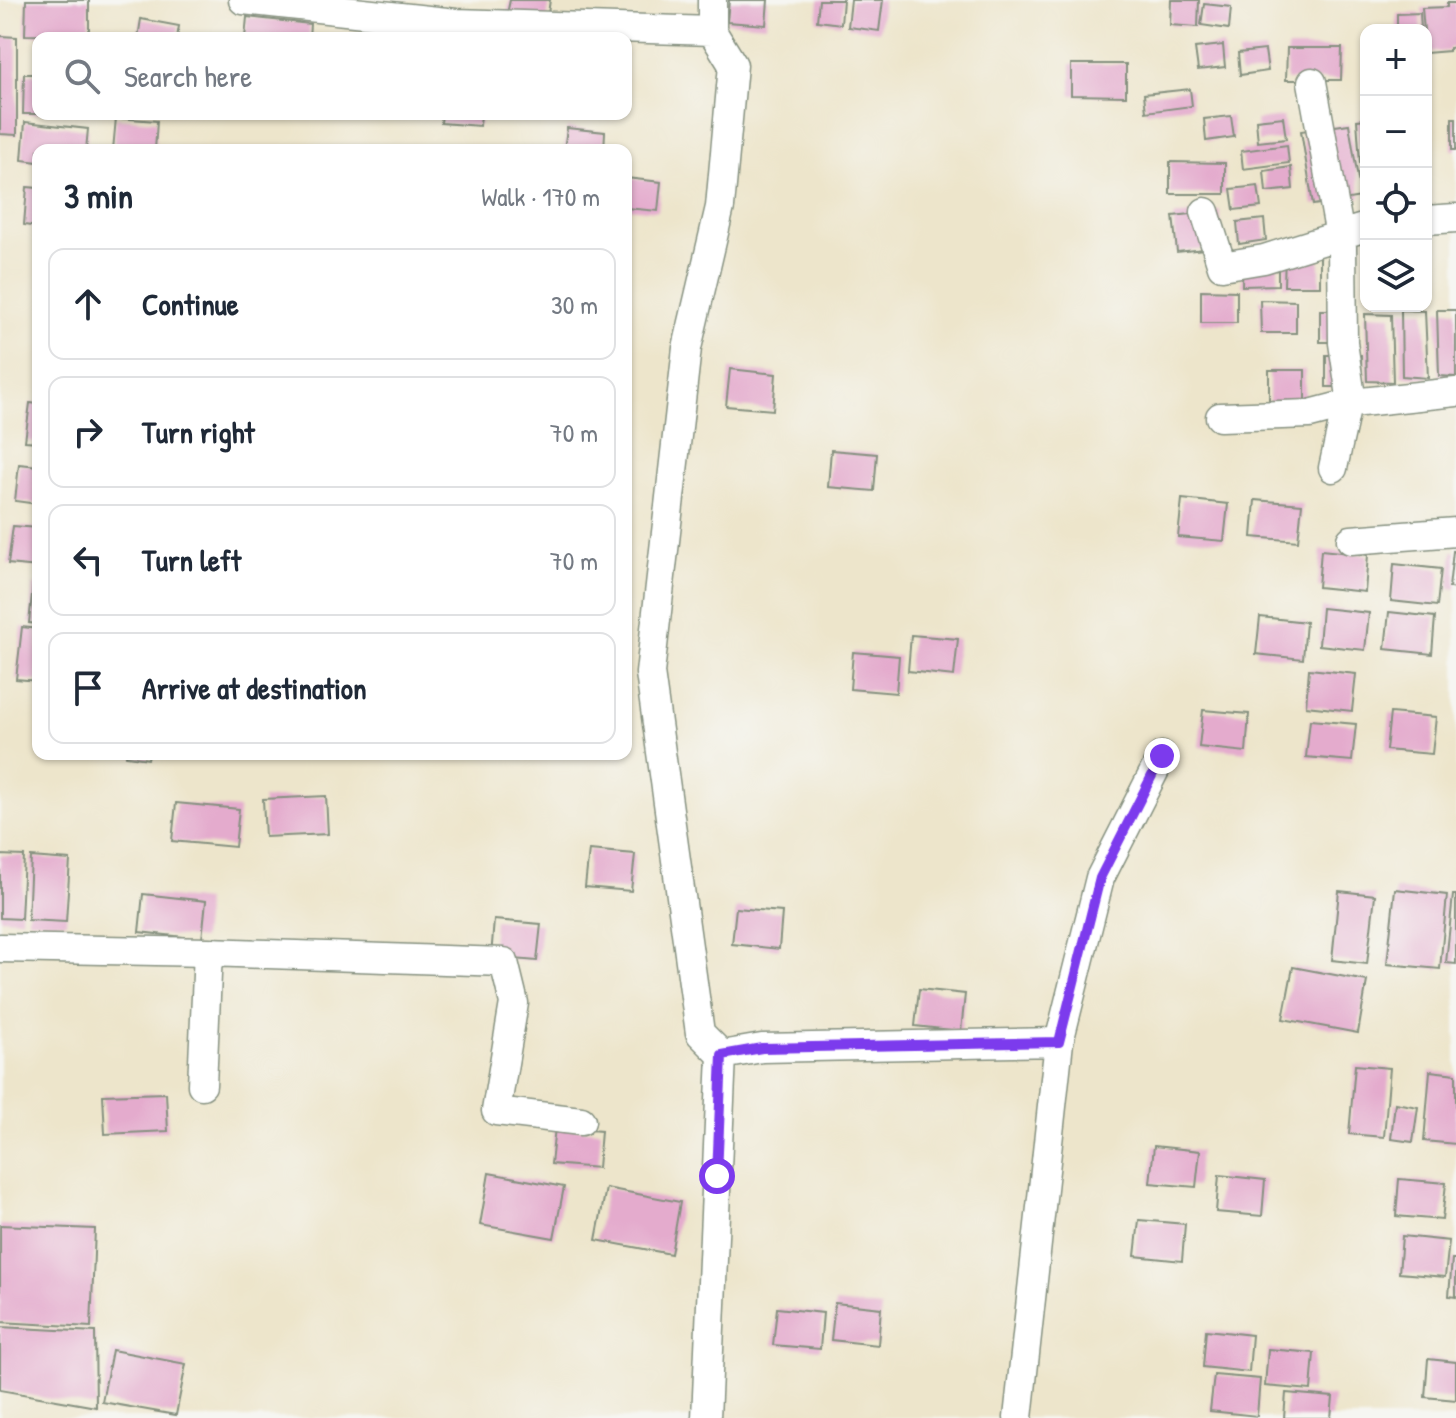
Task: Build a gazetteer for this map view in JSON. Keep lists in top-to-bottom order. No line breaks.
{"page":{"map_buttons":["+","−"],"search":"Search here","heading":["3 min","Walk · 170 m"],"list":[["Continue","30 m"],["Turn right","70 m"],["Turn left","70 m"],"Arrive at destination"]}}
